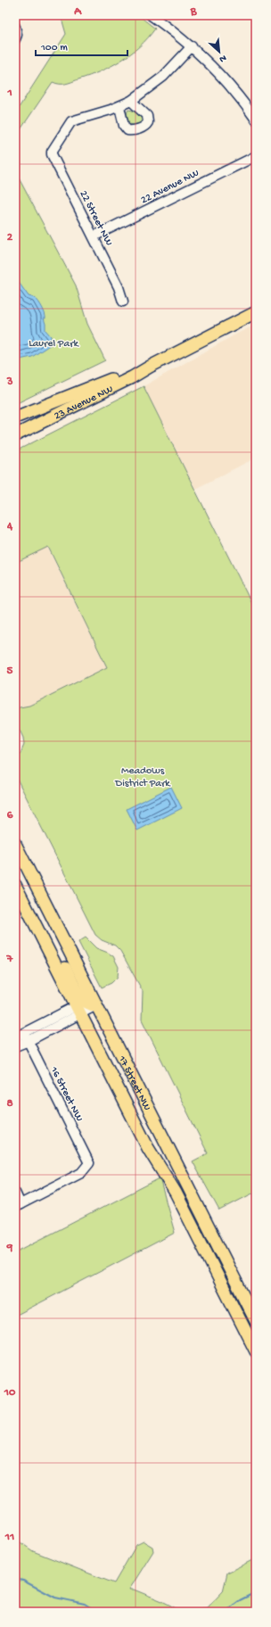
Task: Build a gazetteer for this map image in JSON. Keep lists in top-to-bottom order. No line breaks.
{"streets":{"main road":["23 Avenue NW","17 Street NW"],"street":["22 Avenue NW","22 Street NW","16 Street NW"]},"crossings":[["22 Avenue NW","22 Street NW"]],"parks":["Laurel Park","Meadows District Park"],"scale_bar":"100 m","north":"bottom right","grid":{"columns":["A","B"],"rows":["1","2","3","4","5","6","7","8","9","10","11"]}}
